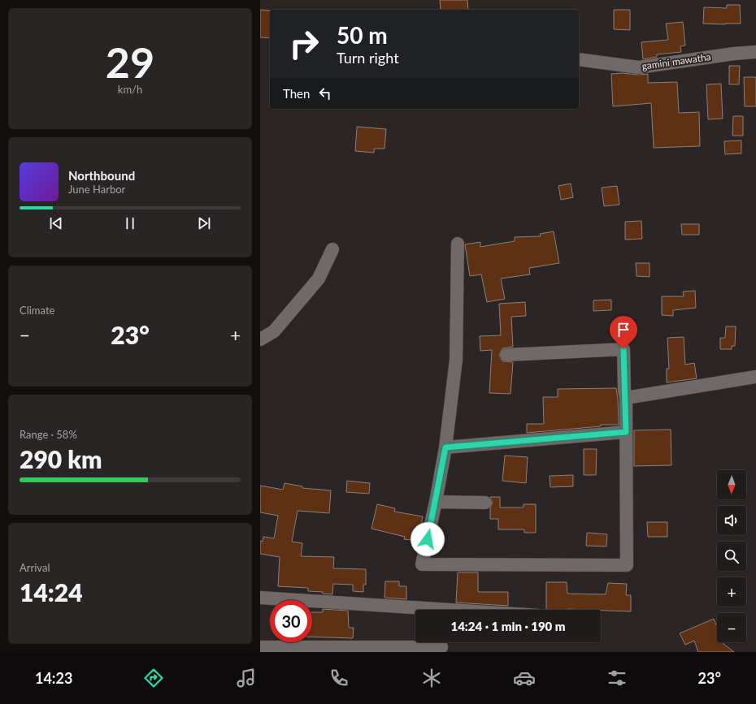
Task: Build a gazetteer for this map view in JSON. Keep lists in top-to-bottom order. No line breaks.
{"streets":{"street":["gamini mawatha"]},"north":"bottom","page":{"tile":[["29","km/h"],"Climate",["Range · 58%","290 km"],["Arrival","14:24"]],"turn":["50 m","Turn right"],"then":"Then","song":["Northbound","June Harbor"],"heat":["−","23°","+"],"map_buttons":["+","−"],"limit":"30","trip":"14:24 · 1 min · 190 m","tabs":["14:23","23°"]}}
